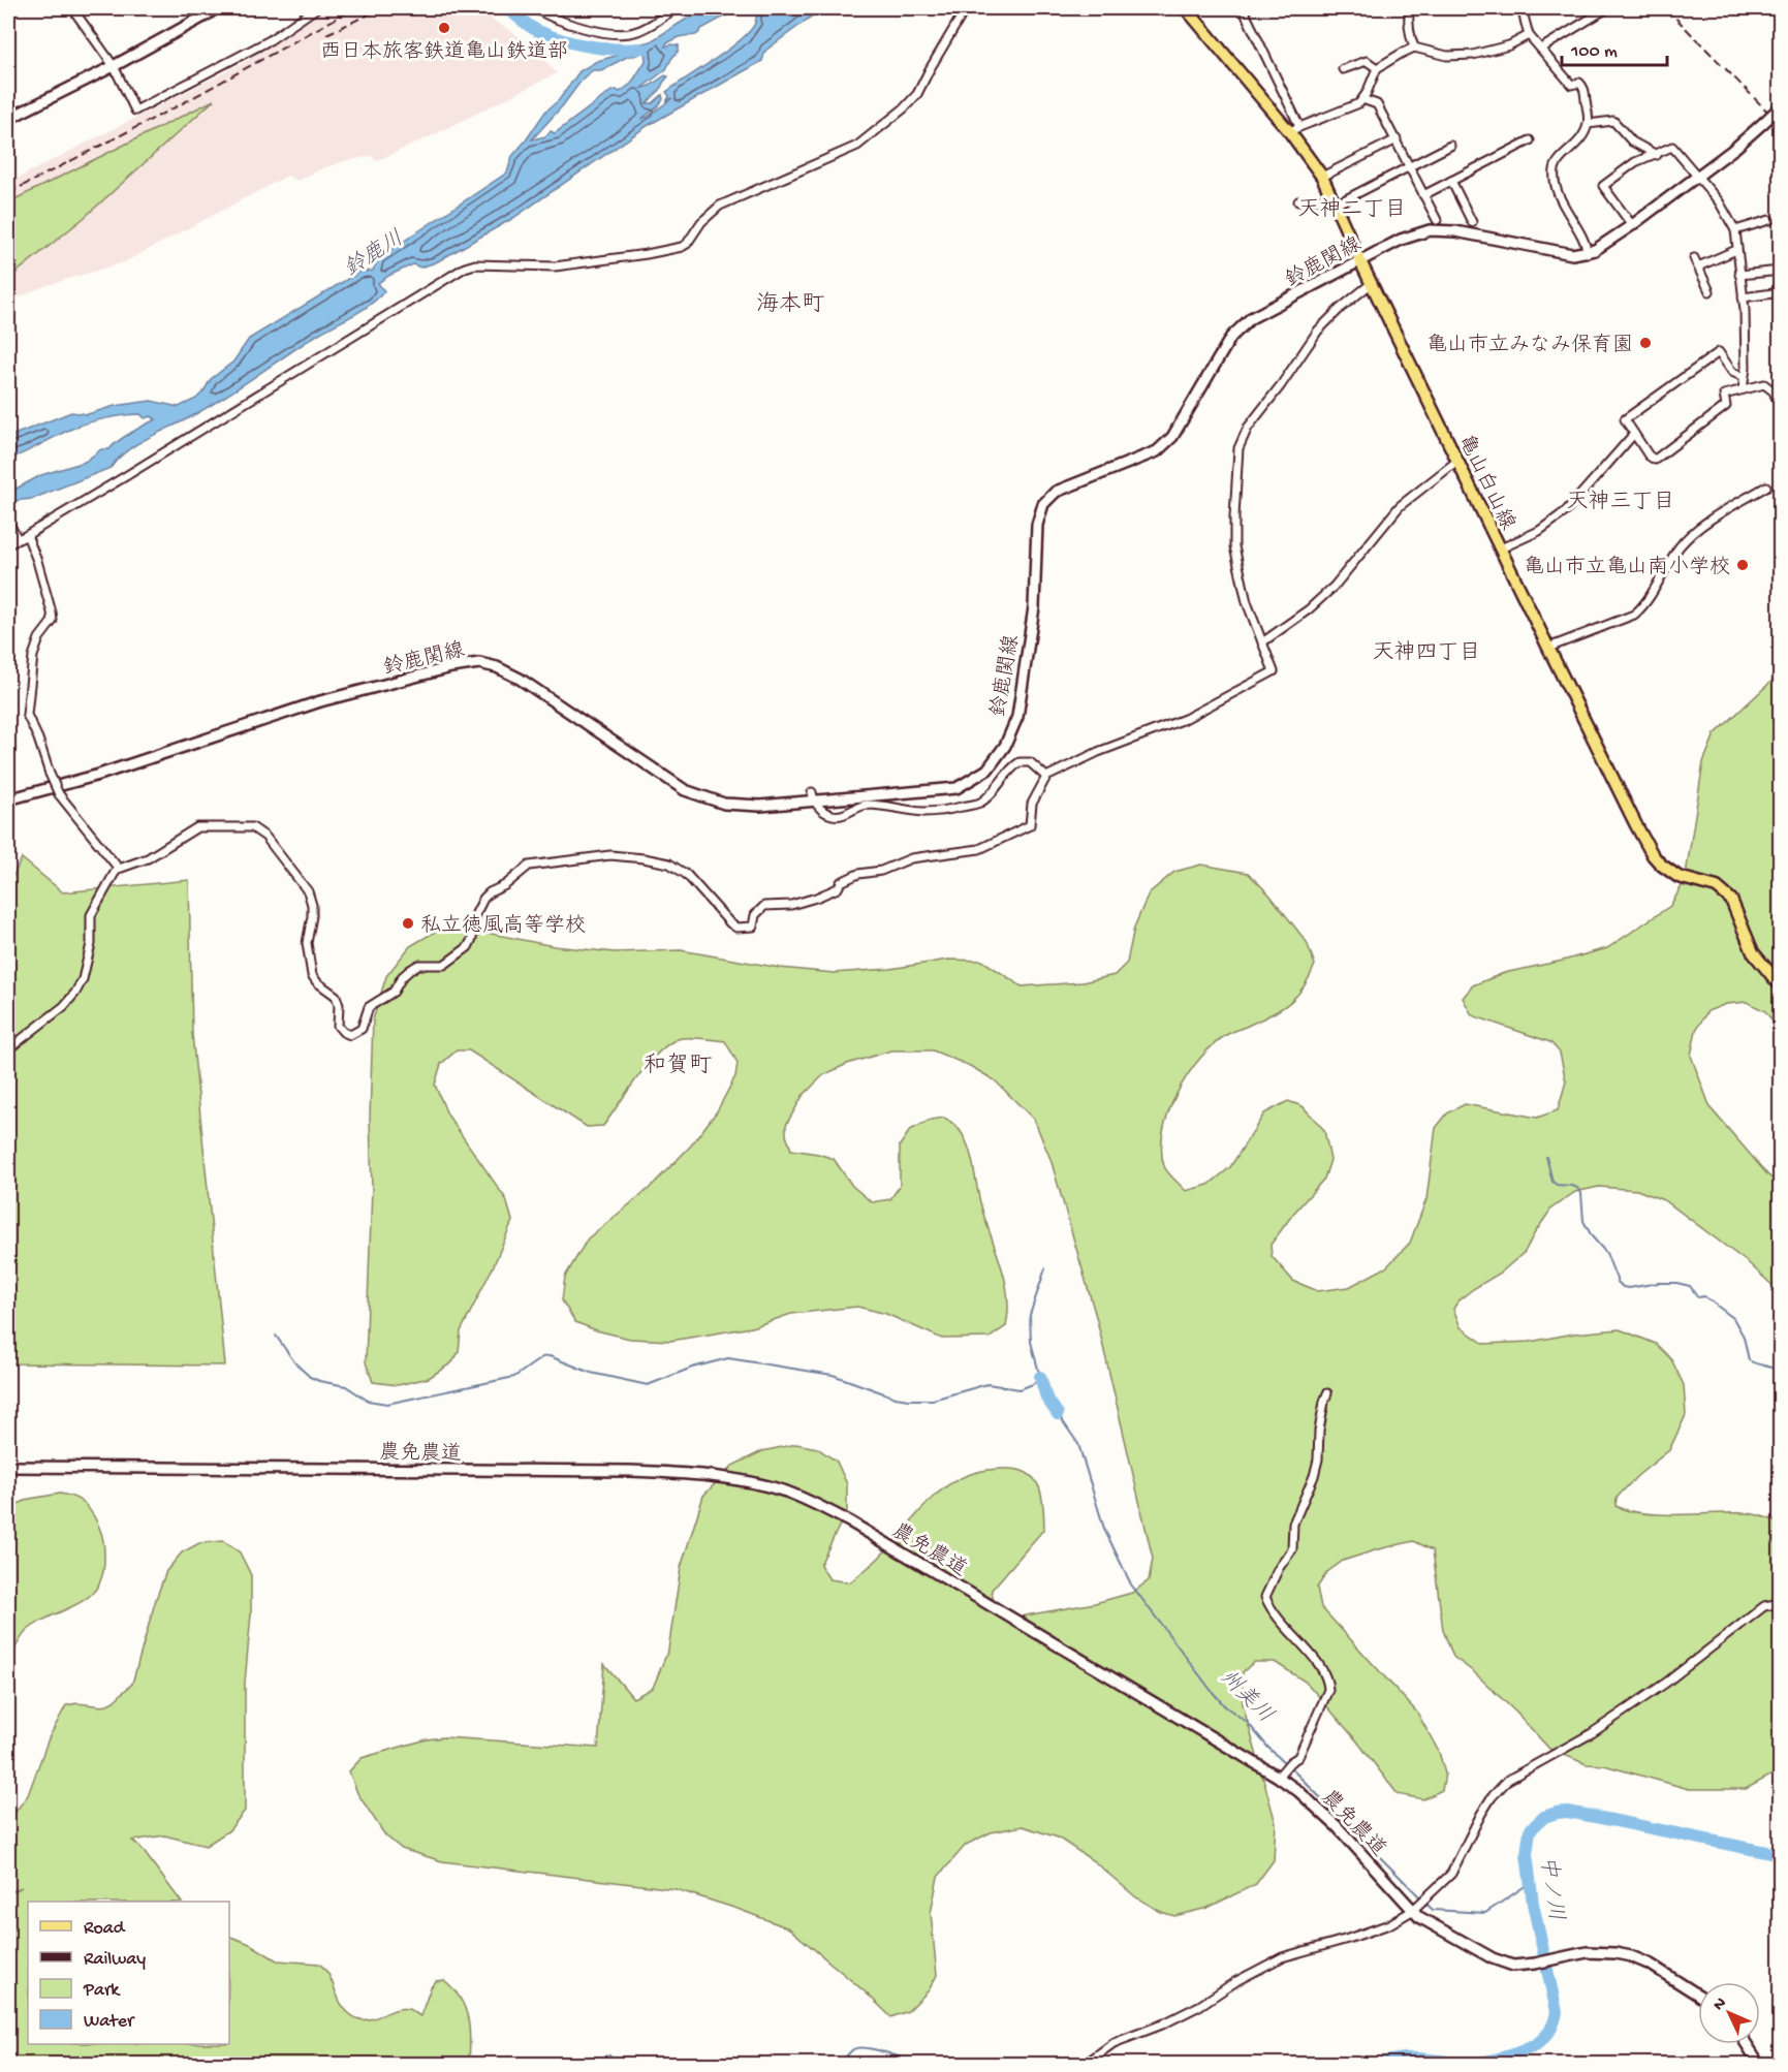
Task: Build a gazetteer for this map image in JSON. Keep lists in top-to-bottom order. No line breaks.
{"streets":{"main road":["鈴鹿関線","亀山白山線","農免農道"]},"crossings":[["鈴鹿関線","亀山白山線"]],"districts":["天神二丁目","海本町","天神三丁目","天神四丁目","和賀町"],"water":["鈴鹿川","州美川","中ノ川"],"places":["西日本旅客鉄道亀山鉄道部","亀山市立みなみ保育園","亀山市立亀山南小学校","私立徳風高等学校"],"legend":["Road","Railway","Park","Water"],"scale_bar":"100 m","north":"top left"}
